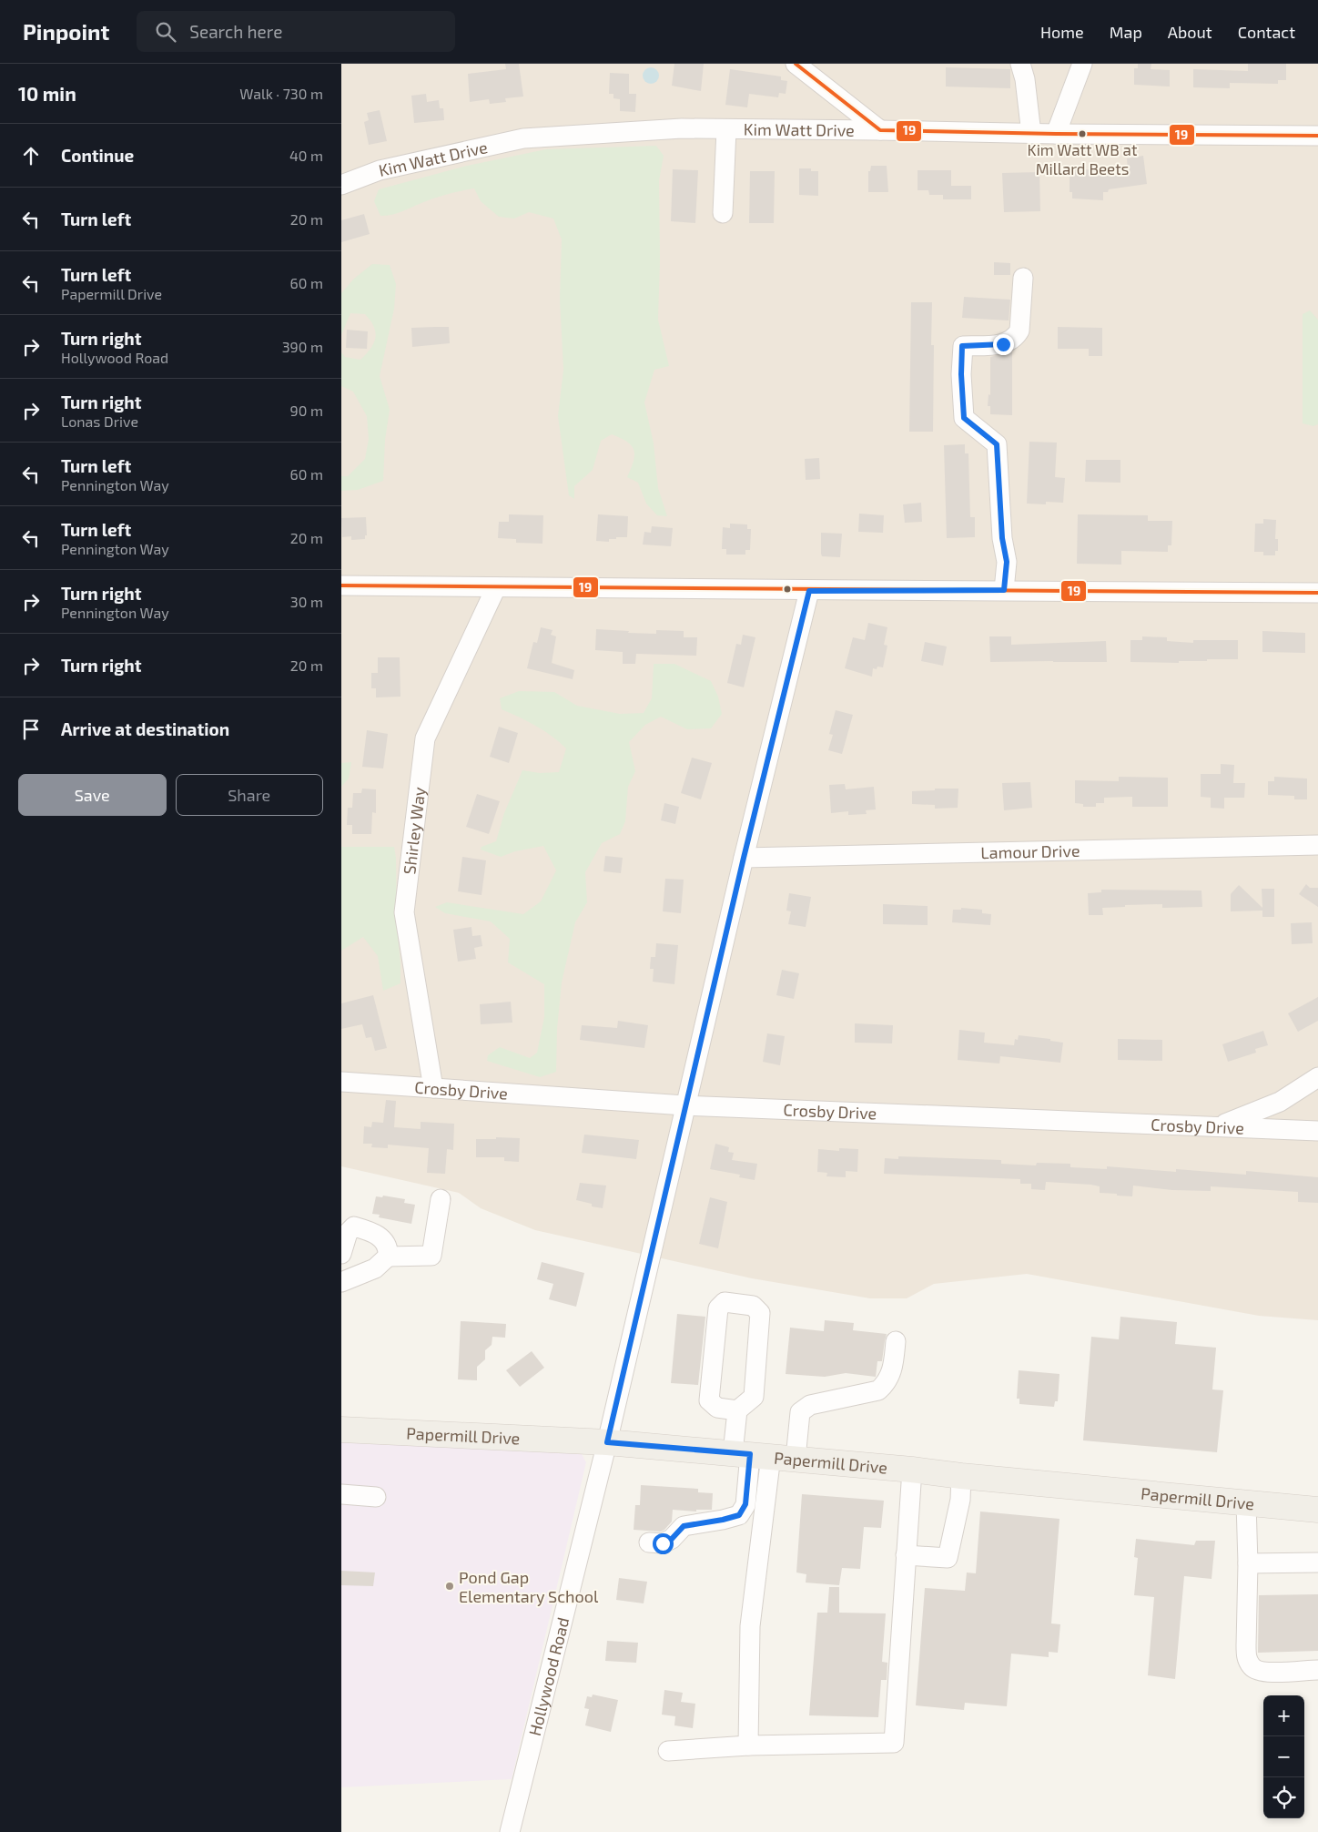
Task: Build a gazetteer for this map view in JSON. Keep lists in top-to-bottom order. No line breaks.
{"streets":{"main road":["Papermill Drive"],"street":["Kim Watt Drive","Shirley Way","Lamour Drive","Crosby Drive","Hollywood Road"]},"crossings":[["Shirley Way","Crosby Drive"],["Lamour Drive","Hollywood Road"],["Crosby Drive","Hollywood Road"],["Papermill Drive","Hollywood Road"]],"places":["Kim Watt WB at Millard Beets","Pond Gap Elementary School"],"lines":["transit line 19"],"page":{"header":"Pinpoint","search":"Search here","nav":["Home","Map","About","Contact"],"heading":["10 min","Walk · 730 m"],"list":[["Continue","40 m"],["Turn left","20 m"],["Turn left","Papermill Drive","60 m"],["Turn right","Hollywood Road","390 m"],["Turn right","Lonas Drive","90 m"],["Turn left","Pennington Way","60 m"],["Turn left","Pennington Way","20 m"],["Turn right","Pennington Way","30 m"],["Turn right","20 m"],"Arrive at destination"],"buttons":["Save","Share"],"map_buttons":["+","−"]}}
